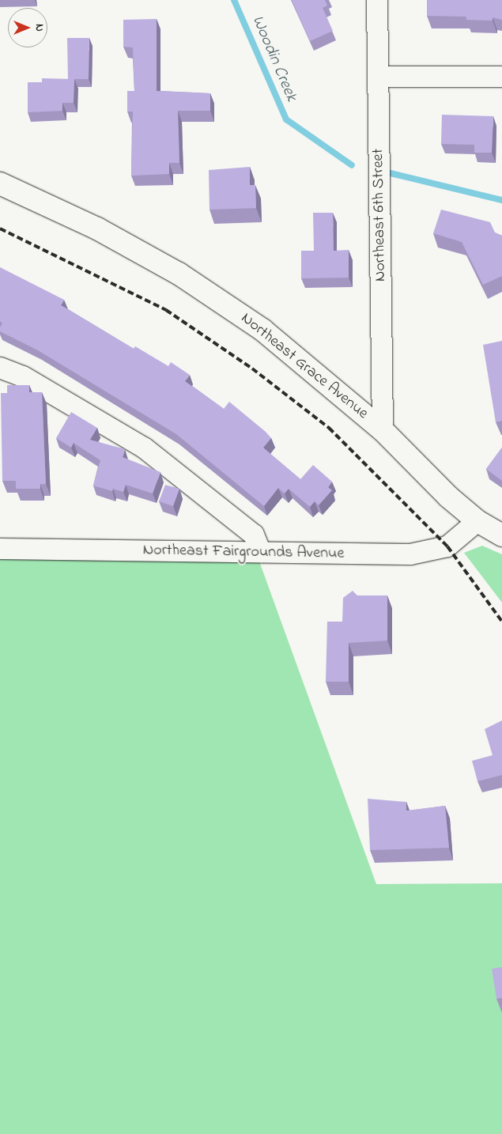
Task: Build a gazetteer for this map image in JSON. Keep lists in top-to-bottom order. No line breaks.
{"streets":{"main road":["Northeast Grace Avenue"],"street":["Northeast 6th Street","Northeast Fairgrounds Avenue"]},"crossings":[["Northeast 6th Street","Northeast Grace Avenue"],["Northeast Grace Avenue","Northeast Fairgrounds Avenue"]],"water":["Woodin Creek"],"north":"right"}
